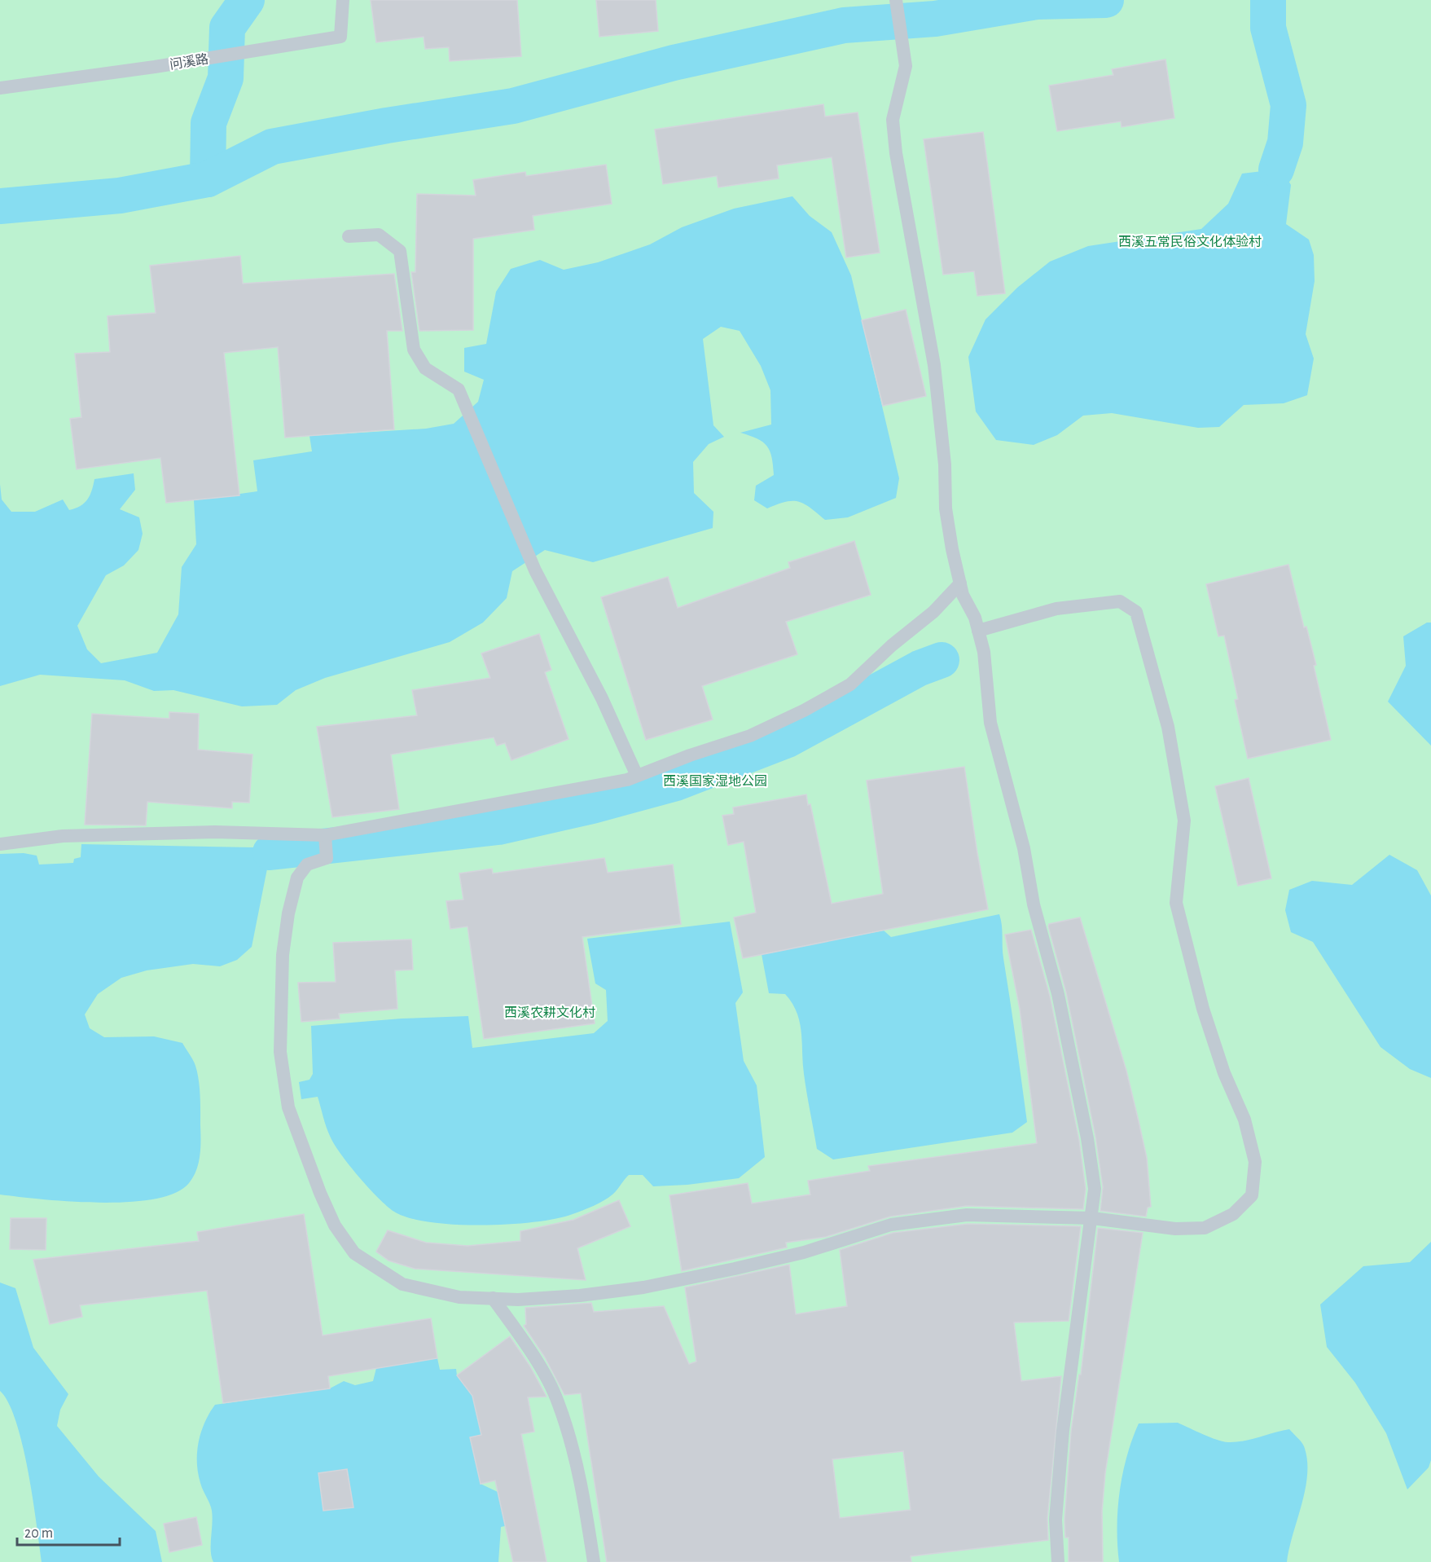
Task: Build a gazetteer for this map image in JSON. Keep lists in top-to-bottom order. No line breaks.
{"streets":{"lane":["问溪路"]},"parks":["西溪五常民俗文化体验村","西溪国家湿地公园","西溪农耕文化村"],"scale_bar":"20 m"}
